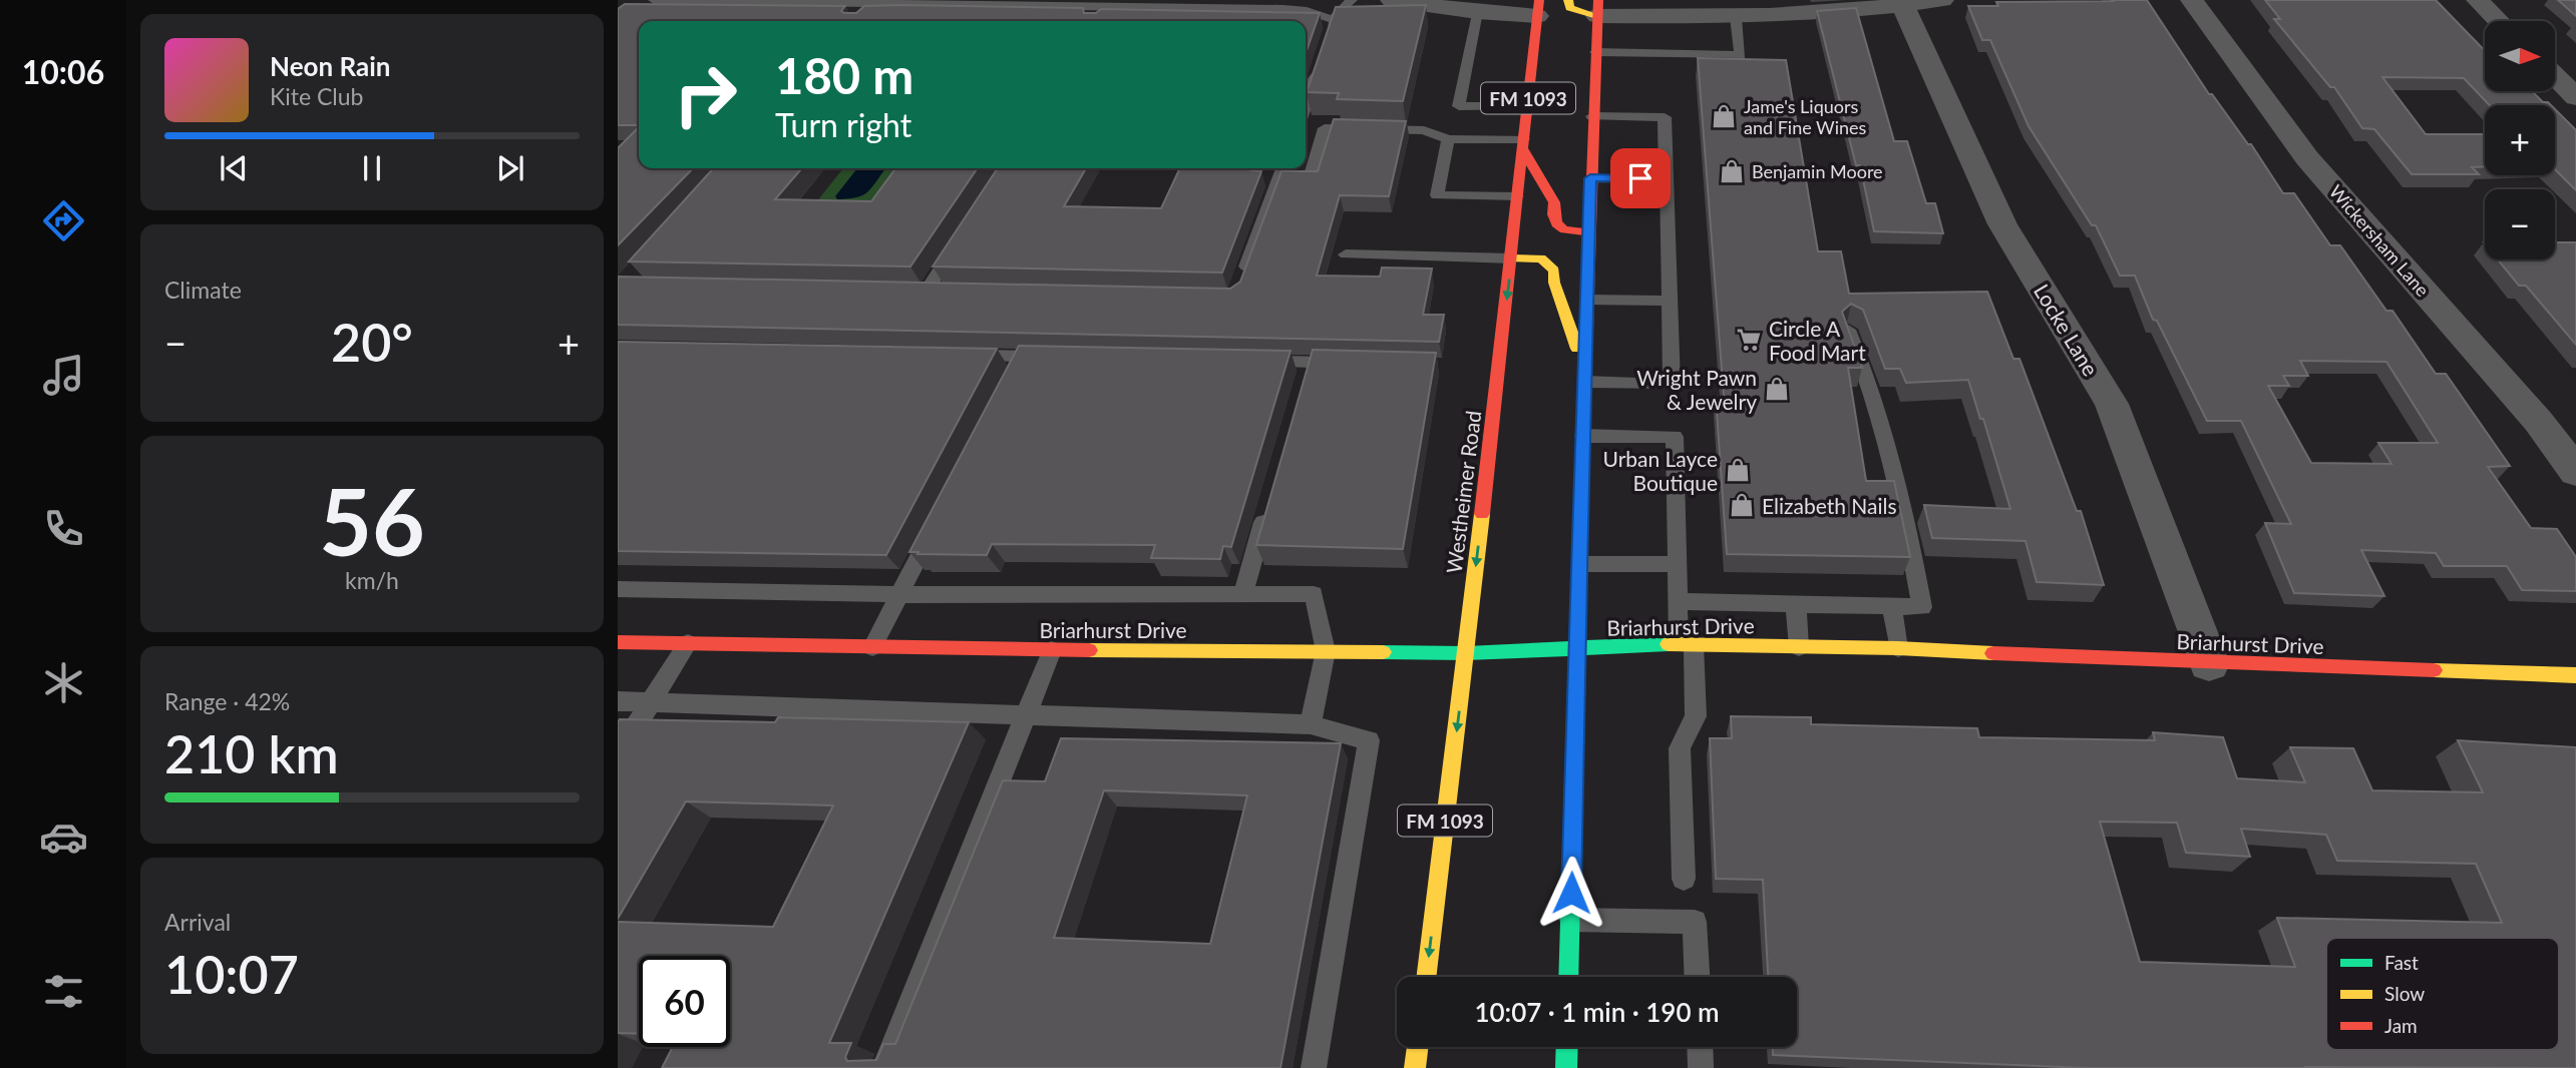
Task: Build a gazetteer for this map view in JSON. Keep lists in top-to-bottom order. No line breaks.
{"streets":{"main road":["FM 1093","Westheimer Road","Briarhurst Drive"],"street":["Wickersham Lane","Locke Lane"]},"crossings":[["FM 1093","Briarhurst Drive"],["Locke Lane","Briarhurst Drive"],["Westheimer Road","Briarhurst Drive"]],"places":{"shop":["Jame's Liquors and Fine Wines","Benjamin Moore","Wright Pawn & Jewelry","Urban Layce Boutique","Elizabeth Nails"],"supermarket":["Circle A Food Mart"]},"legend":["Fast","Slow","Jam"],"north":"right","page":{"tabs":"10:06","map_buttons":["+","−"],"turn":["180 m","Turn right"],"song":["Neon Rain","Kite Club"],"tile":["Climate",["56","km/h"],["Range · 42%","210 km"],["Arrival","10:07"]],"heat":["−","20°","+"],"limit":"60","trip":"10:07 · 1 min · 190 m"}}
